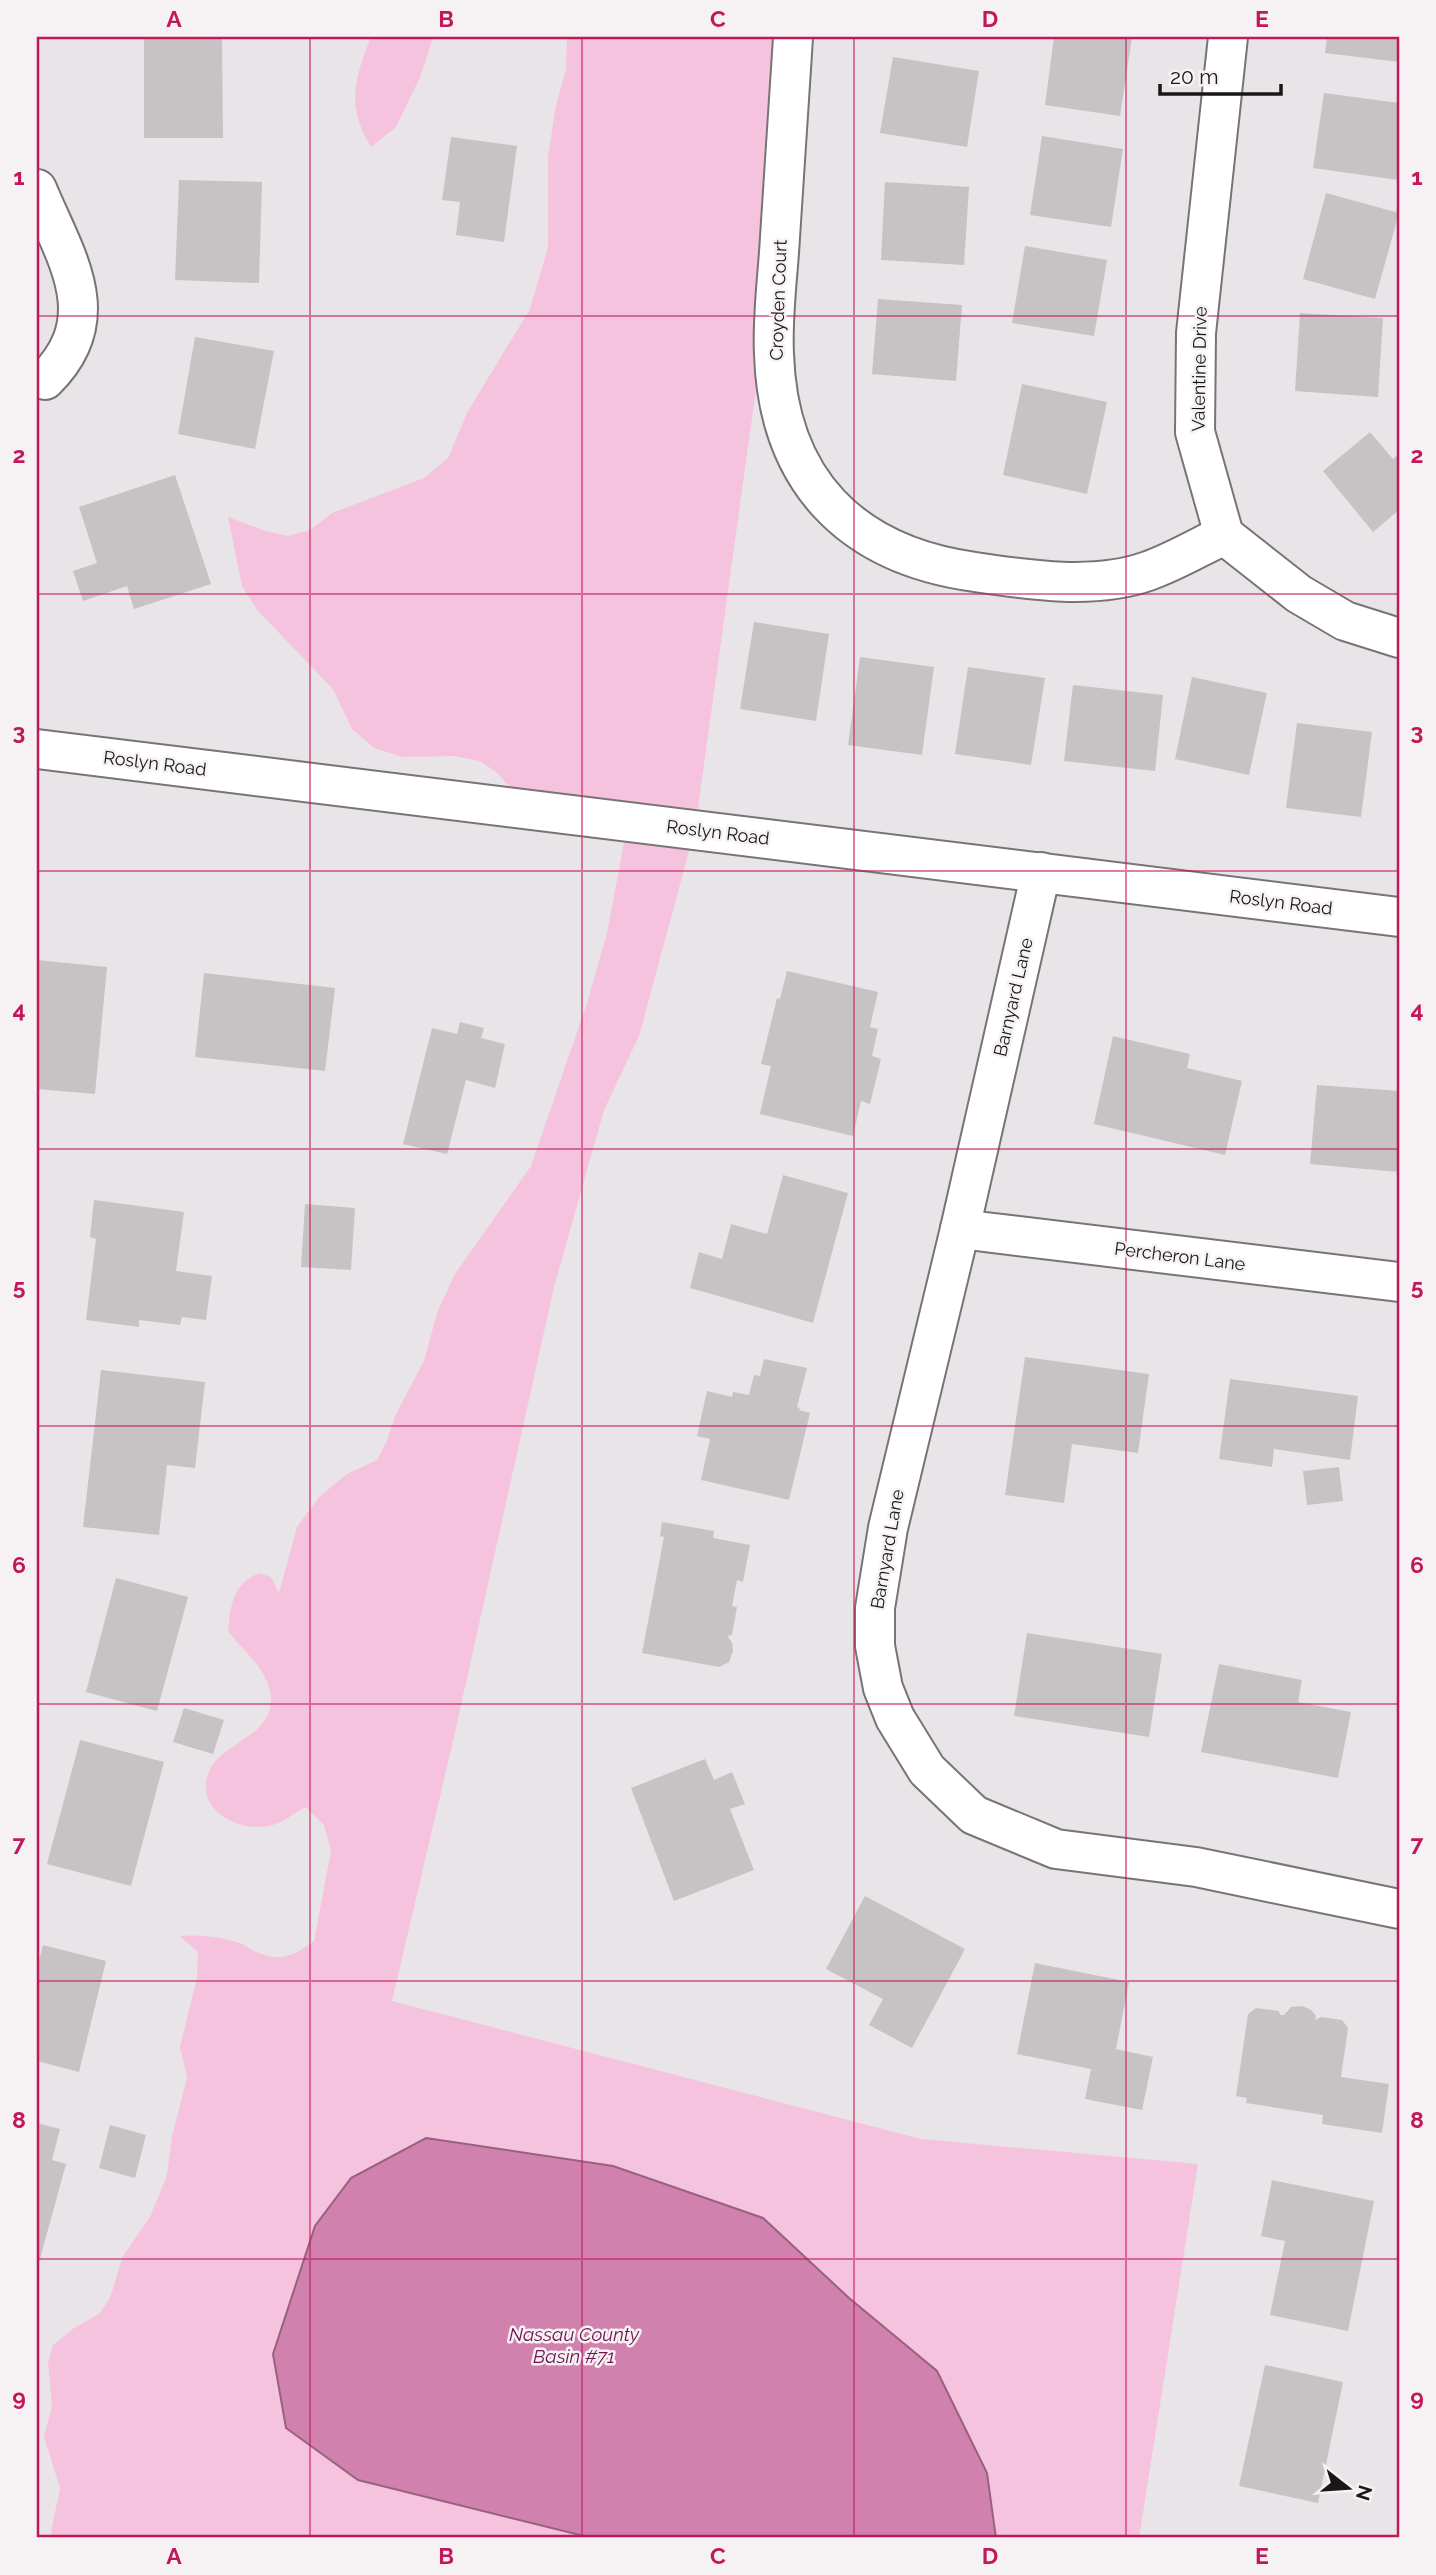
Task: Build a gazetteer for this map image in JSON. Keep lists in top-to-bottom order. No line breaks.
{"streets":{"street":["Croyden Court","Valentine Drive","Roslyn Road","Barnyard Lane","Percheron Lane"]},"crossings":[["Croyden Court","Valentine Drive"],["Roslyn Road","Barnyard Lane"],["Barnyard Lane","Percheron Lane"]],"water":["Nassau County Basin #71"],"scale_bar":"20 m","north":"right","grid":{"columns":["A","B","C","D","E"],"rows":["1","2","3","4","5","6","7","8","9"]}}
